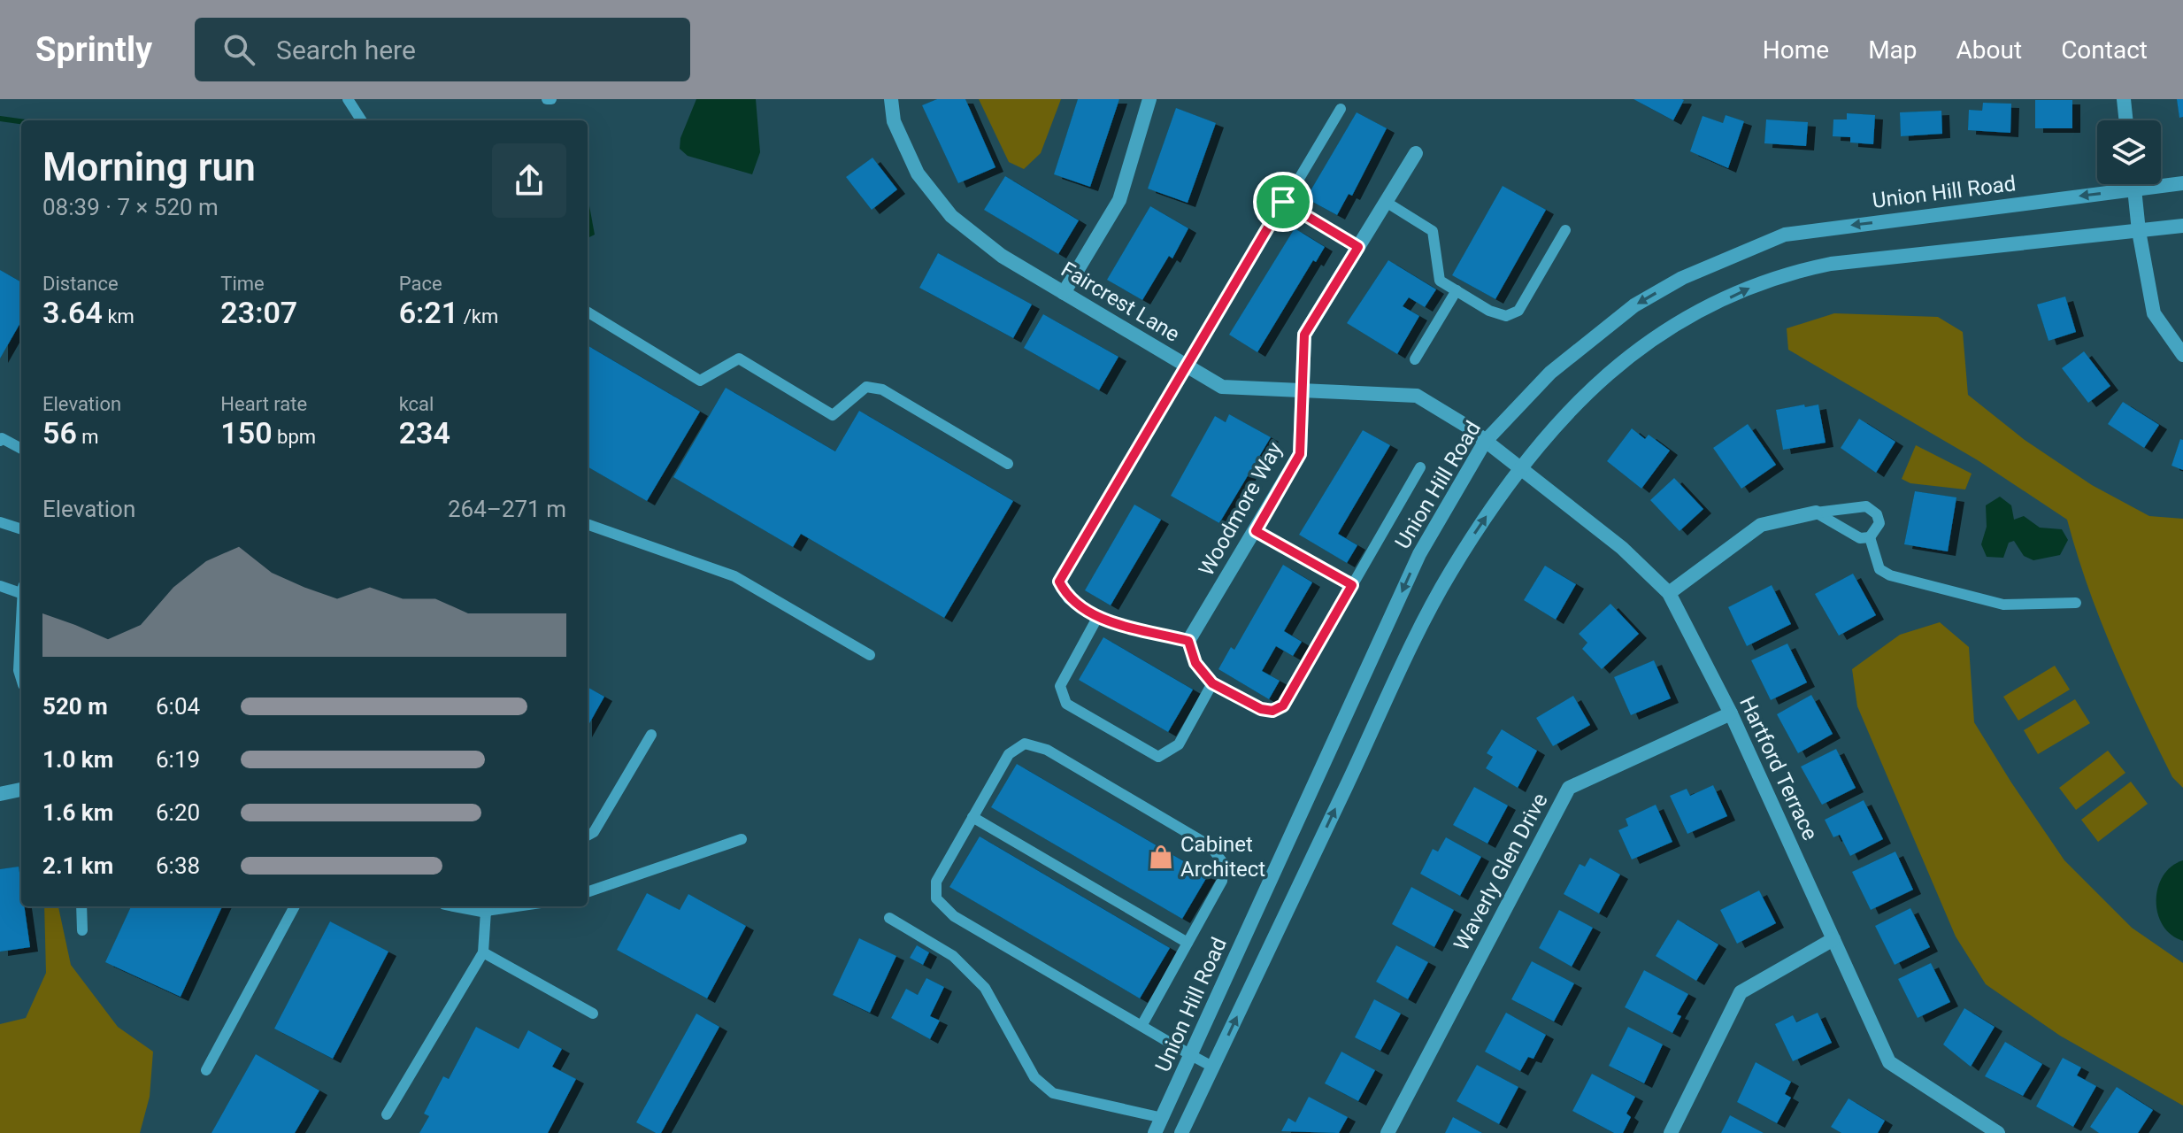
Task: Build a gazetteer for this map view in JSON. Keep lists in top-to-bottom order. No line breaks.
{"streets":{"street":["Union Hill Road","Faircrest Lane","Woodmore Way","Hartford Terrace","Waverly Glen Drive"]},"crossings":[["Union Hill Road","Faircrest Lane"],["Union Hill Road","Hartford Terrace"],["Faircrest Lane","Woodmore Way"],["Faircrest Lane","Hartford Terrace"],["Hartford Terrace","Waverly Glen Drive"]],"places":{"shop":["Cabinet Architect"]},"page":{"header":"Sprintly","search":"Search here","nav":["Home","Map","About","Contact"],"heading":["Morning run","08:39 · 7 × 520 m"],"stats":[["Distance","3.64 km"],["Time","23:07"],["Pace","6:21 /km"],["Elevation","56 m"],["Heart rate","150 bpm"],["kcal","234"]],"chart":["Elevation","264–271 m"],"list":[{"name":"520 m","note":"6:04"},{"name":"1.0 km","note":"6:19"},{"name":"1.6 km","note":"6:20"},{"name":"2.1 km","note":"6:38"}]}}
